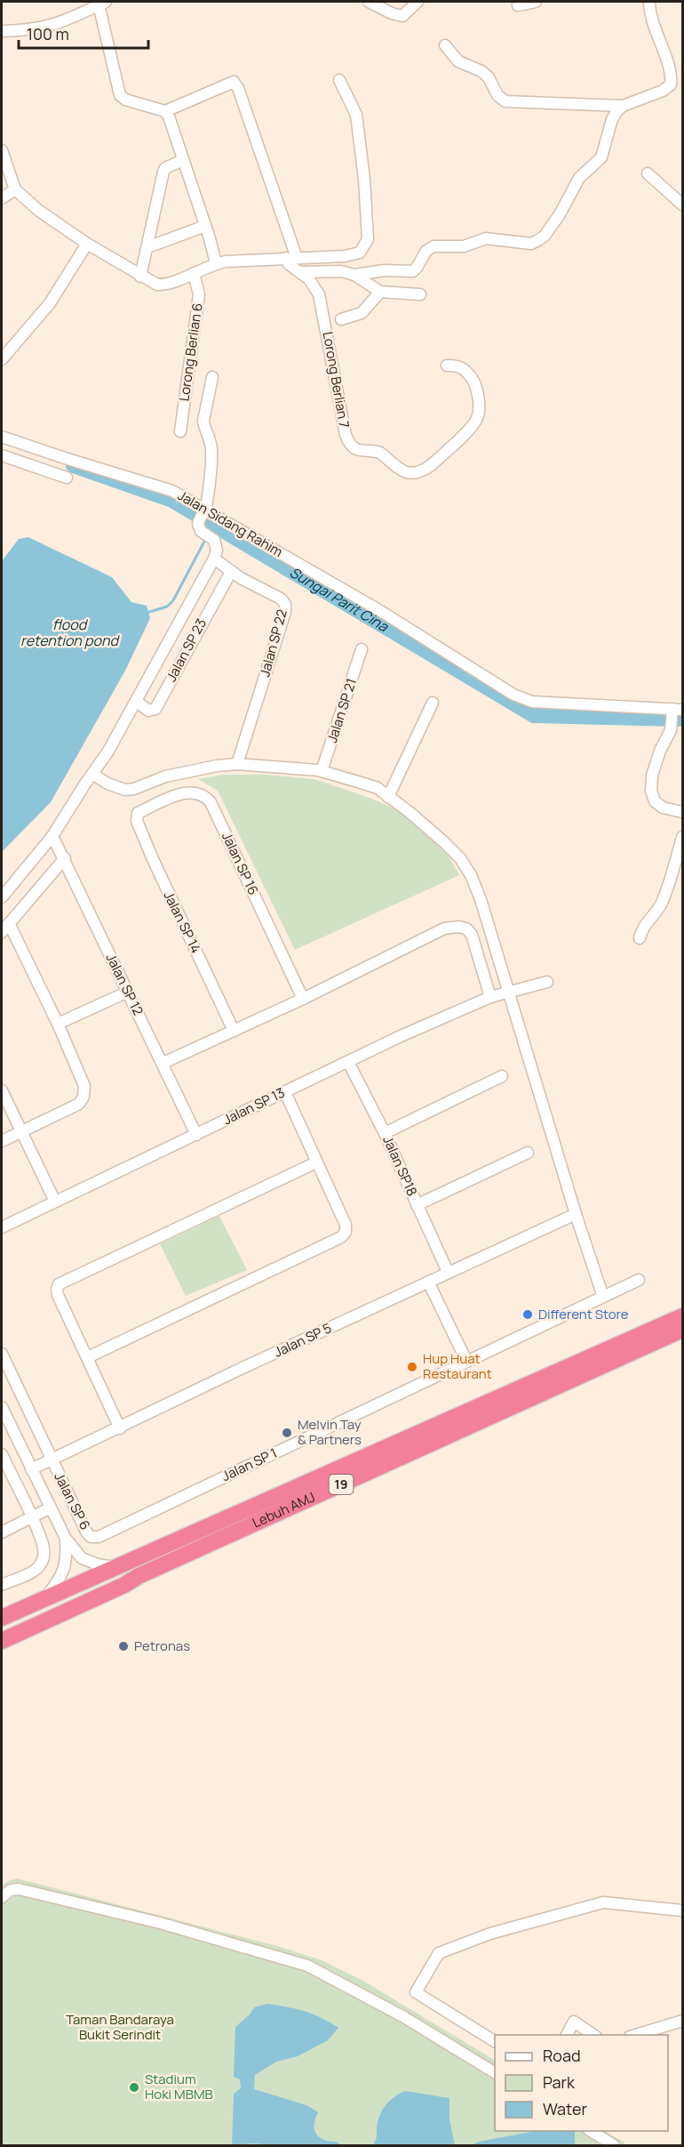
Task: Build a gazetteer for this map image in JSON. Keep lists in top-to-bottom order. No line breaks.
{"streets":{"highway":["19","Lebuh AMJ"],"street":["Lorong Berlian 6","Lorong Berlian 7","Jalan Sidang Rahim","Jalan SP 22","Jalan SP 23","Jalan SP 21","Jalan SP 16","Jalan SP 14","Jalan SP 12","Jalan SP 13","Jalan SP18","Jalan SP 5","Jalan SP 1","Jalan SP 6"]},"crossings":[["Jalan SP 22","Jalan SP 23"],["Jalan SP 16","Jalan SP 14"],["Jalan SP 12","Jalan SP 13"],["Jalan SP 13","Jalan SP18"],["Jalan SP18","Jalan SP 5"],["Jalan SP 5","Jalan SP 6"],["Jalan SP 1","Jalan SP 6"]],"water":["Sungai Parit Cina","flood retention pond"],"parks":["Taman Bandaraya Bukit Serindit"],"places":["Different Store","Hup Huat Restaurant","Melvin Tay & Partners","Petronas","Stadium Hoki MBMB"],"legend":["Road","Park","Water"],"scale_bar":"100 m"}
